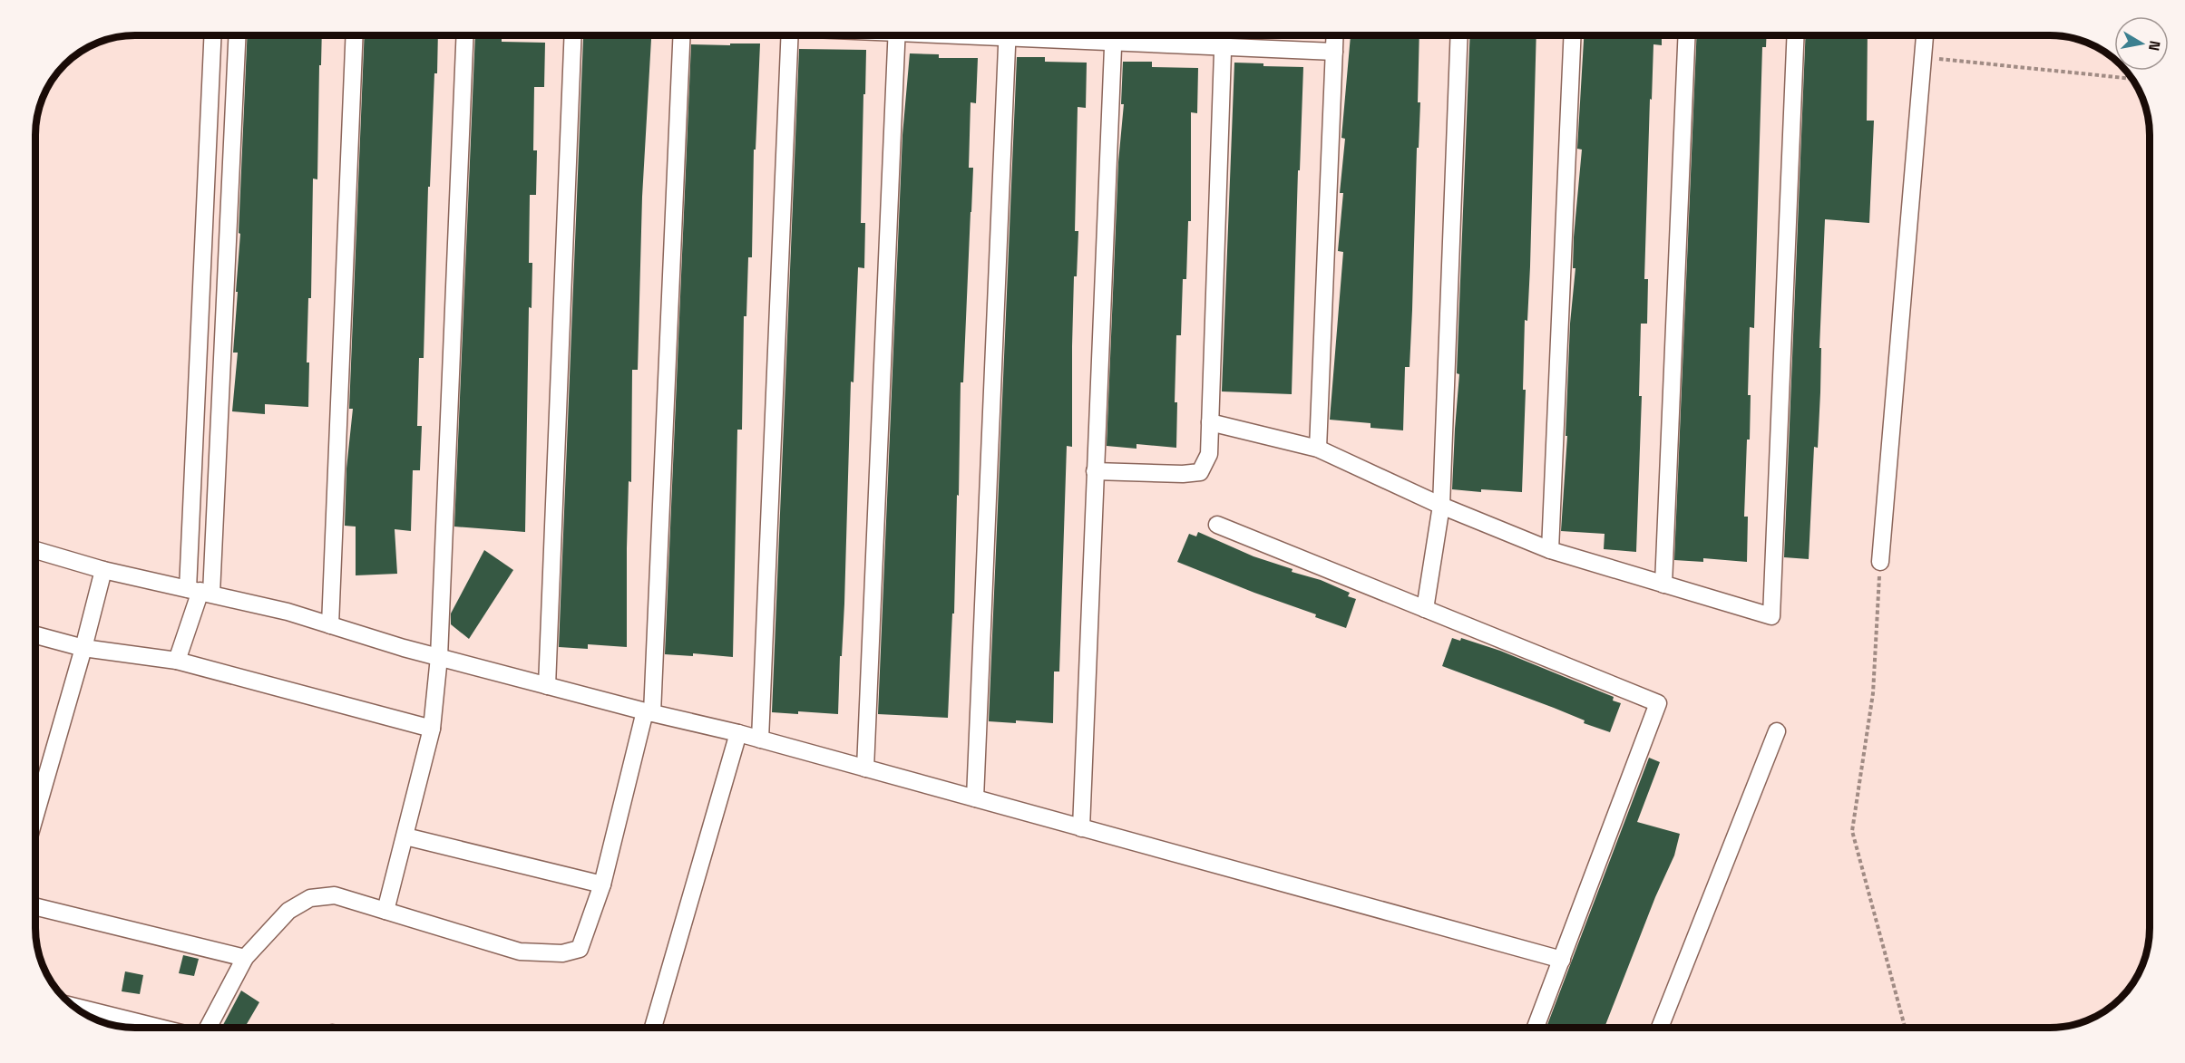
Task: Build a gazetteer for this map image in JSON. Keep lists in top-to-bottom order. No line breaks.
{"north":"right"}
